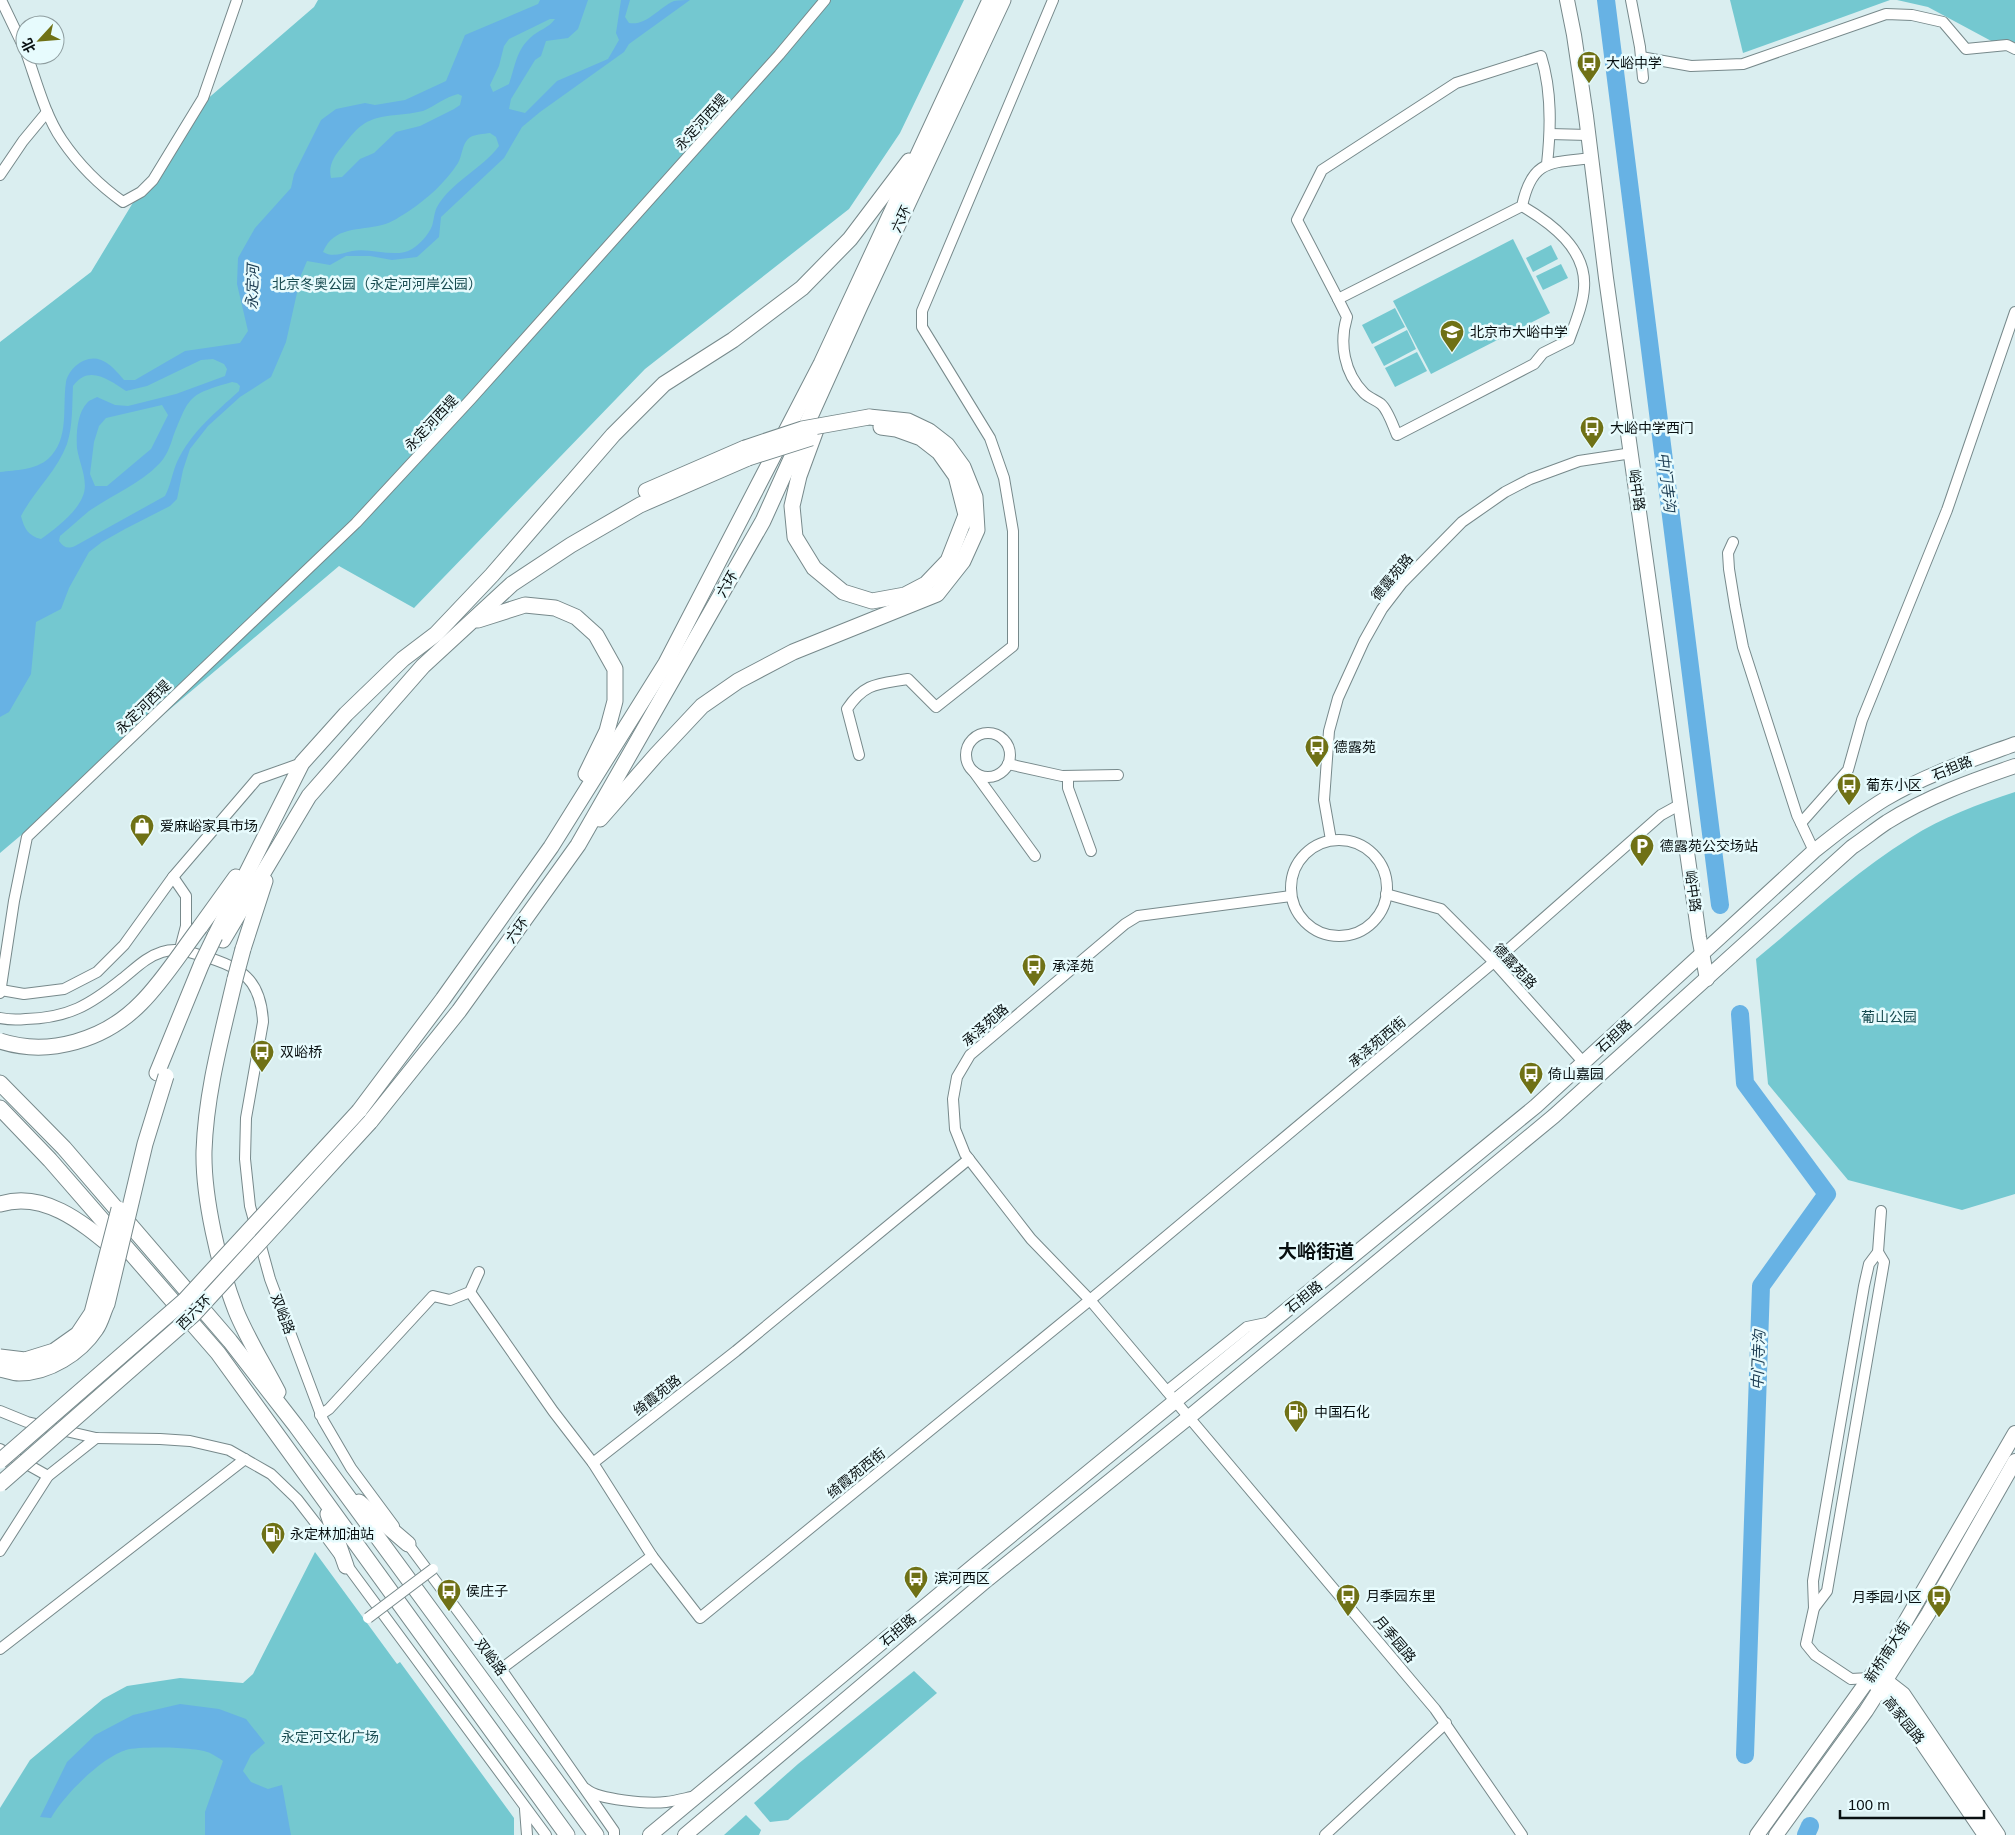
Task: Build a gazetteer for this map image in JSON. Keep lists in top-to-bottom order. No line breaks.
{"streets":{"highway":["六环","西六环","双峪路"],"main road":["峪中路","石担路","新桥南大街","高家园路"],"street":["永定河西堤","德露苑路","承泽苑路","承泽苑西街","绮霞苑路","绮霞苑西街","月季园路"]},"crossings":[["六环","西六环"],["峪中路","德露苑路"],["峪中路","石担路"],["峪中路","承泽苑西街"],["德露苑路","石担路"],["德露苑路","承泽苑路"],["德露苑路","承泽苑西街"],["石担路","承泽苑路"],["石担路","月季园路"],["承泽苑路","承泽苑西街"],["承泽苑路","绮霞苑路"],["承泽苑路","绮霞苑西街"],["承泽苑路","月季园路"],["承泽苑西街","绮霞苑西街"],["新桥南大街","高家园路"]],"districts":["大峪街道"],"water":["永定河","中门寺沟"],"parks":["北京冬奥公园（永定河河岸公园）","葡山公园","永定河文化广场"],"places":{"bus stop":["大峪中学","大峪中学西门","德露苑","葡东小区","承泽苑","双峪桥","倚山嘉园","滨河西区","侯庄子","月季园东里","月季园小区"],"school or university":["北京市大峪中学"],"shop":["爱麻峪家具市场"],"parking":["德露苑公交场站"],"fuel station":["中国石化","永定林加油站"]},"scale_bar":"100 m","north":"bottom left"}
